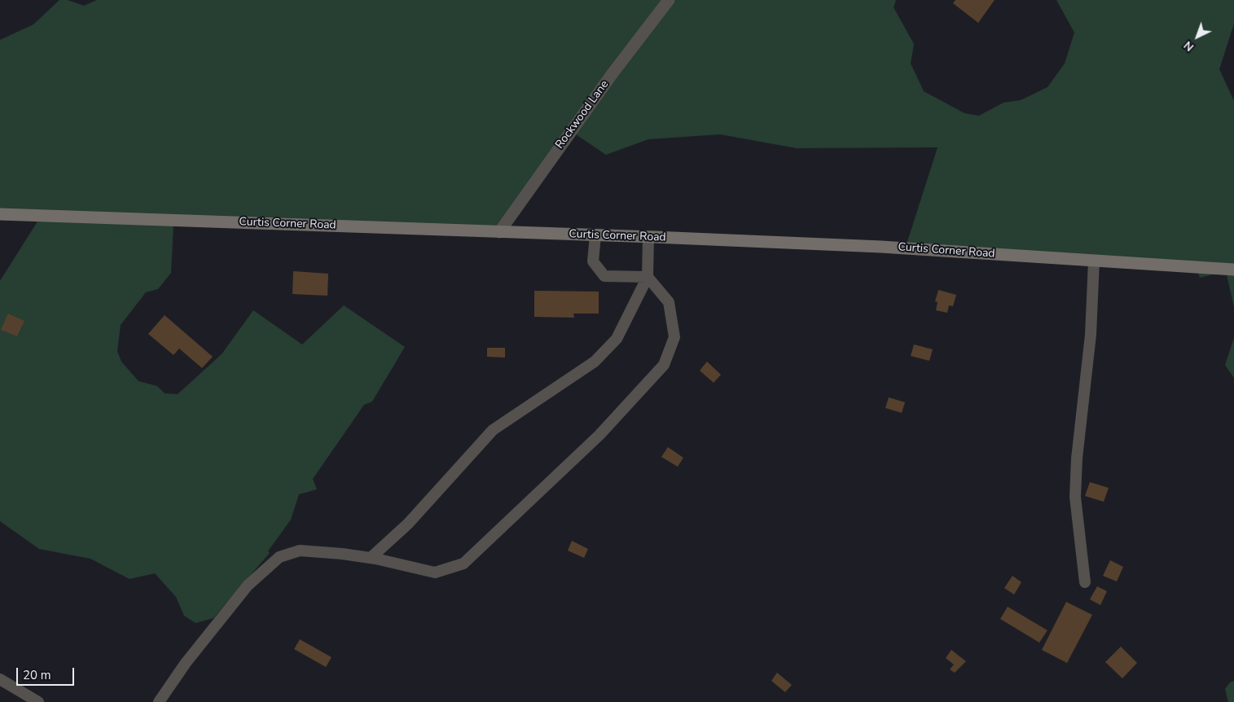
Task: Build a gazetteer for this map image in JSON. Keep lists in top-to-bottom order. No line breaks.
{"streets":{"street":["Rockwood Lane","Curtis Corner Road"]},"crossings":[["Rockwood Lane","Curtis Corner Road"]],"scale_bar":"20 m","north":"bottom left"}
